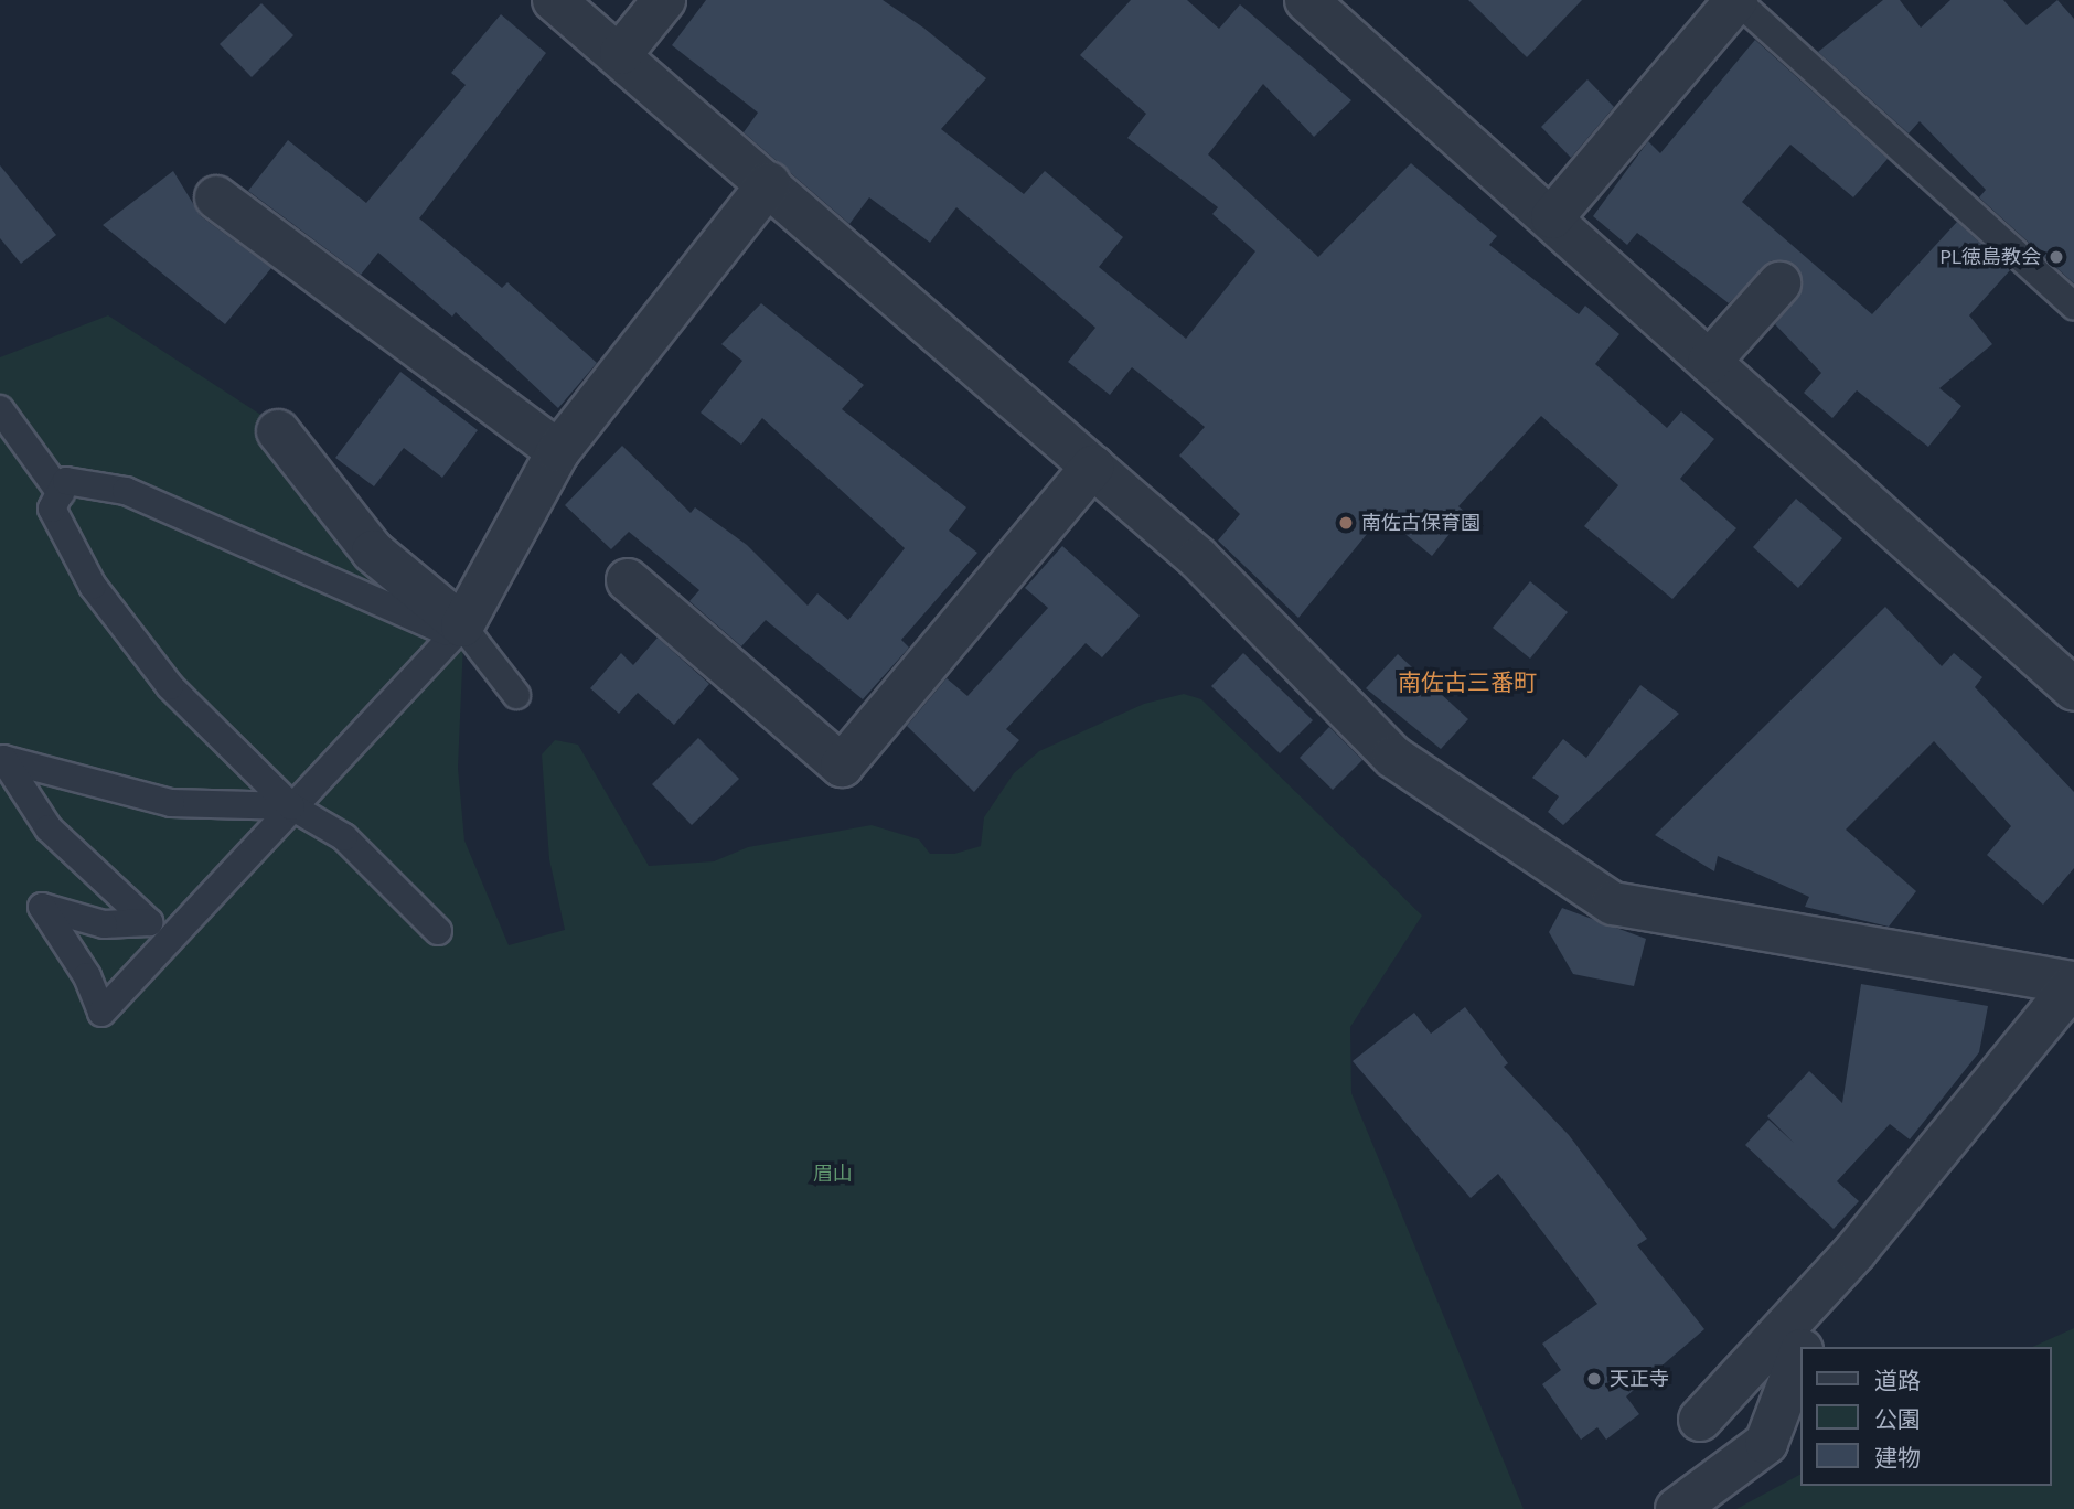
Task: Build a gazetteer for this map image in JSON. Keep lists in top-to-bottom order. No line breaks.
{"districts":["南佐古三番町"],"parks":["眉山"],"places":["PL徳島教会","南佐古保育園","天正寺"],"legend":["道路","公園","建物"]}
